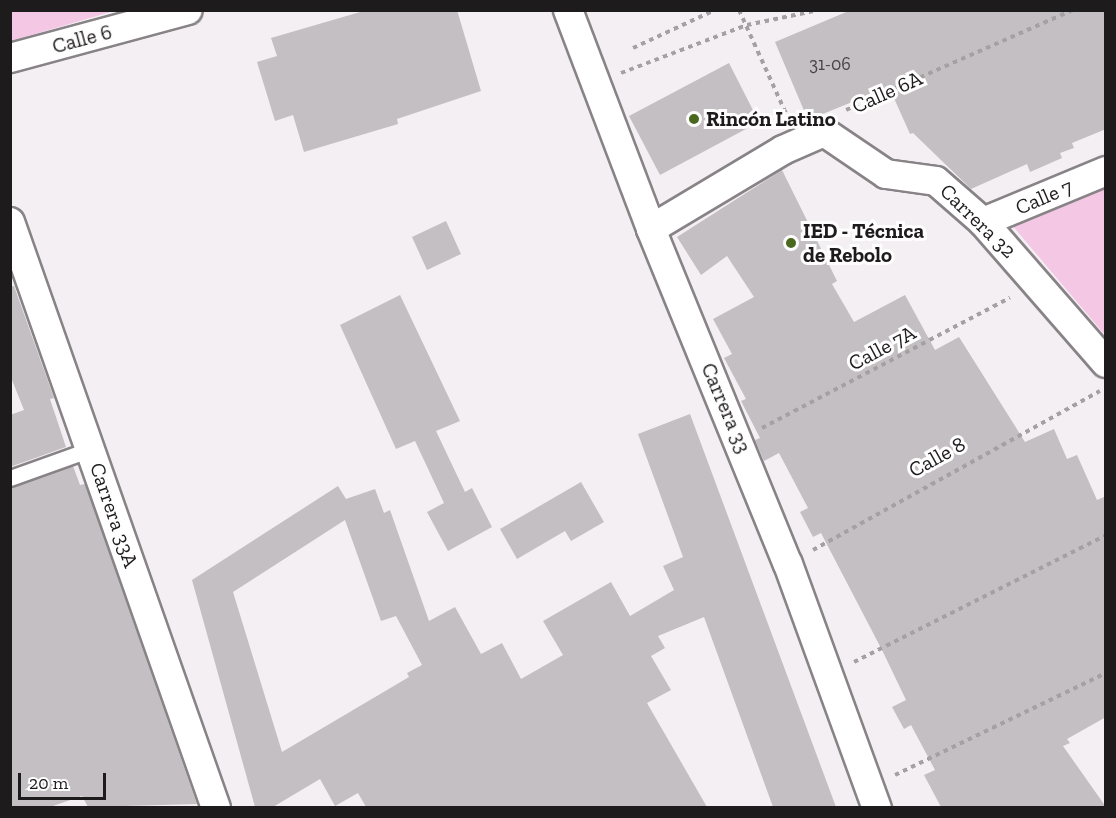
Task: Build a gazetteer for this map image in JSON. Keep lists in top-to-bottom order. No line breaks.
{"streets":{"street":["Calle 6","Calle 7","Carrera 32","Carrera 33","Carrera 33A"],"path":["Calle 6A","Calle 7A","Calle 8"]},"crossings":[["Calle 7","Carrera 32"],["Carrera 32","Calle 7A"],["Calle 7A","Carrera 33"],["Carrera 33","Calle 8"]],"places":["Rincón Latino","IED - Técnica de Rebolo"],"house_numbers":["31-06"],"scale_bar":"20 m"}
